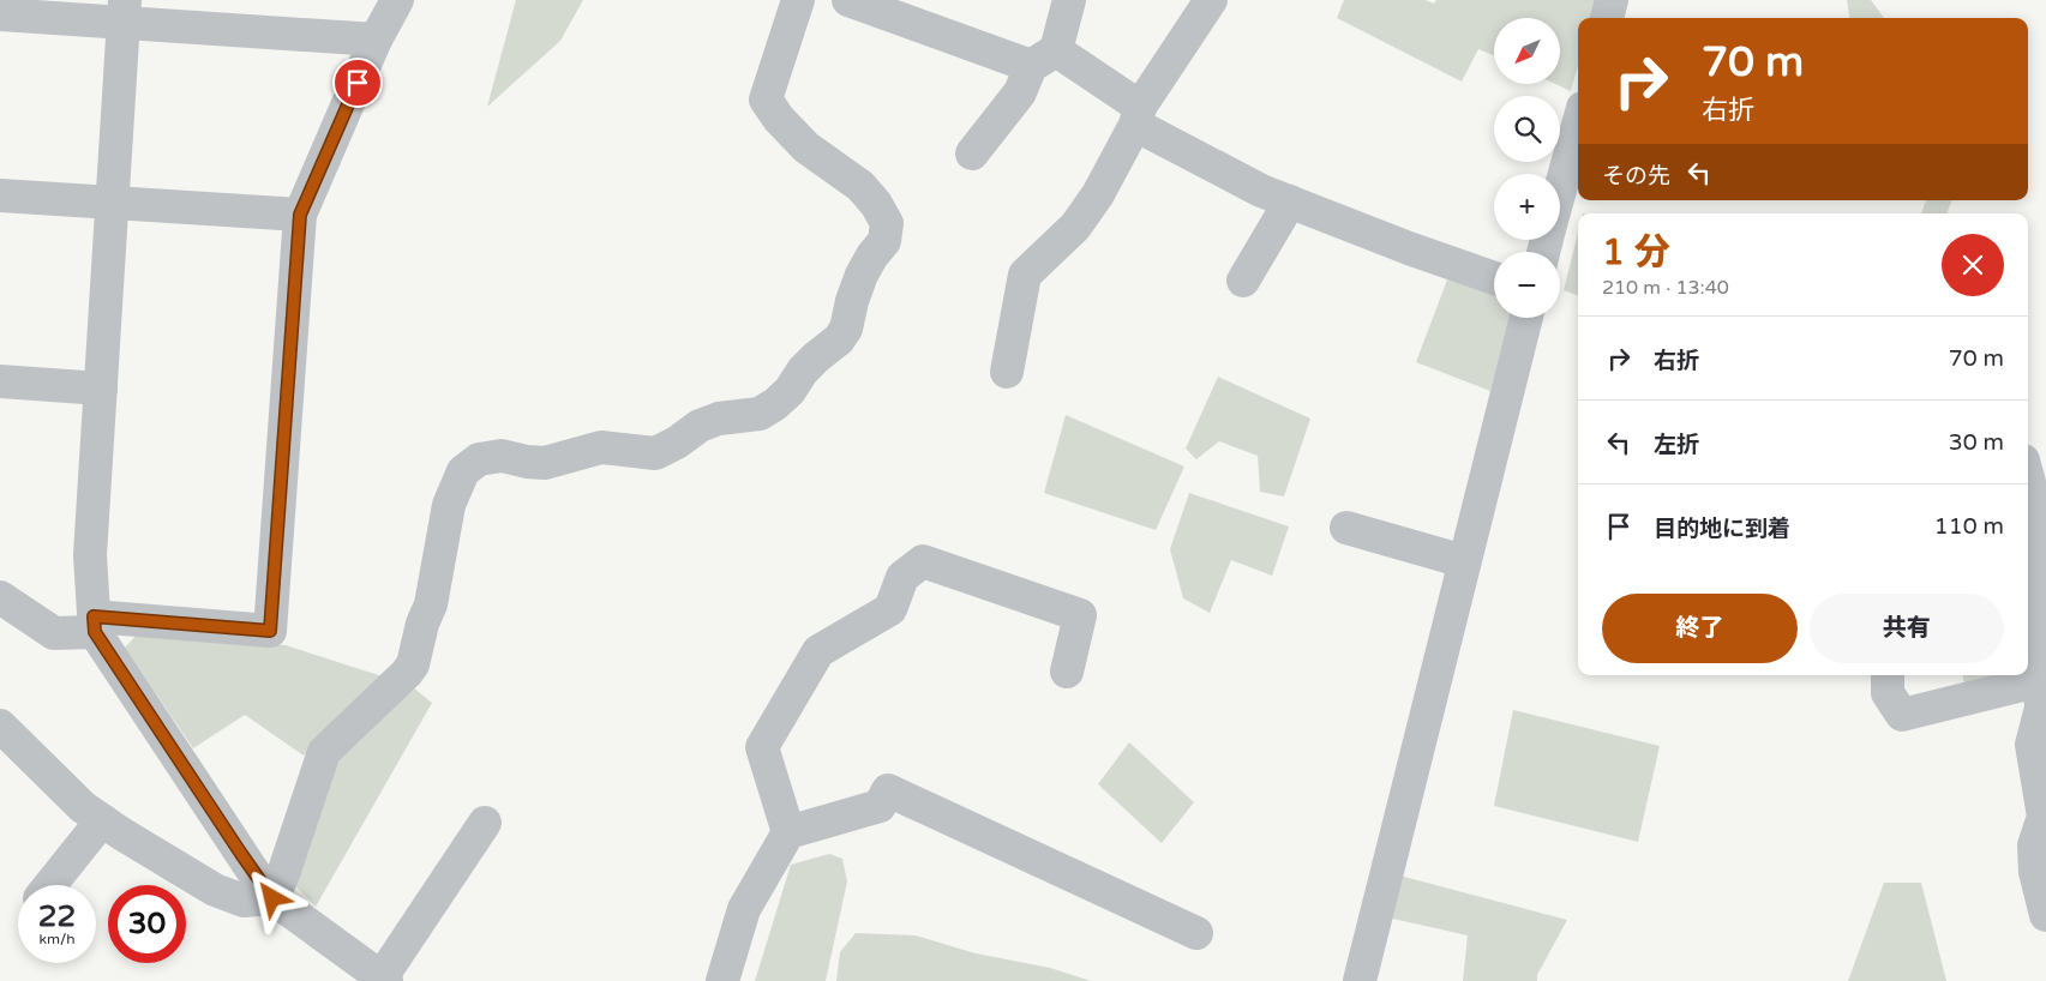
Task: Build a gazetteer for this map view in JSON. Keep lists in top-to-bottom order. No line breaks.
{"north":"bottom left","page":{"map_buttons":["+","−"],"turn":["70 m","右折"],"then":"その先","heading":["1 分","210 m · 13:40"],"list":[{"name":"右折","value":"70 m"},{"name":"左折","value":"30 m"},{"name":"目的地に到着","value":"110 m"}],"buttons":["終了","共有"],"speed":"22 km/h","limit":"30"}}
